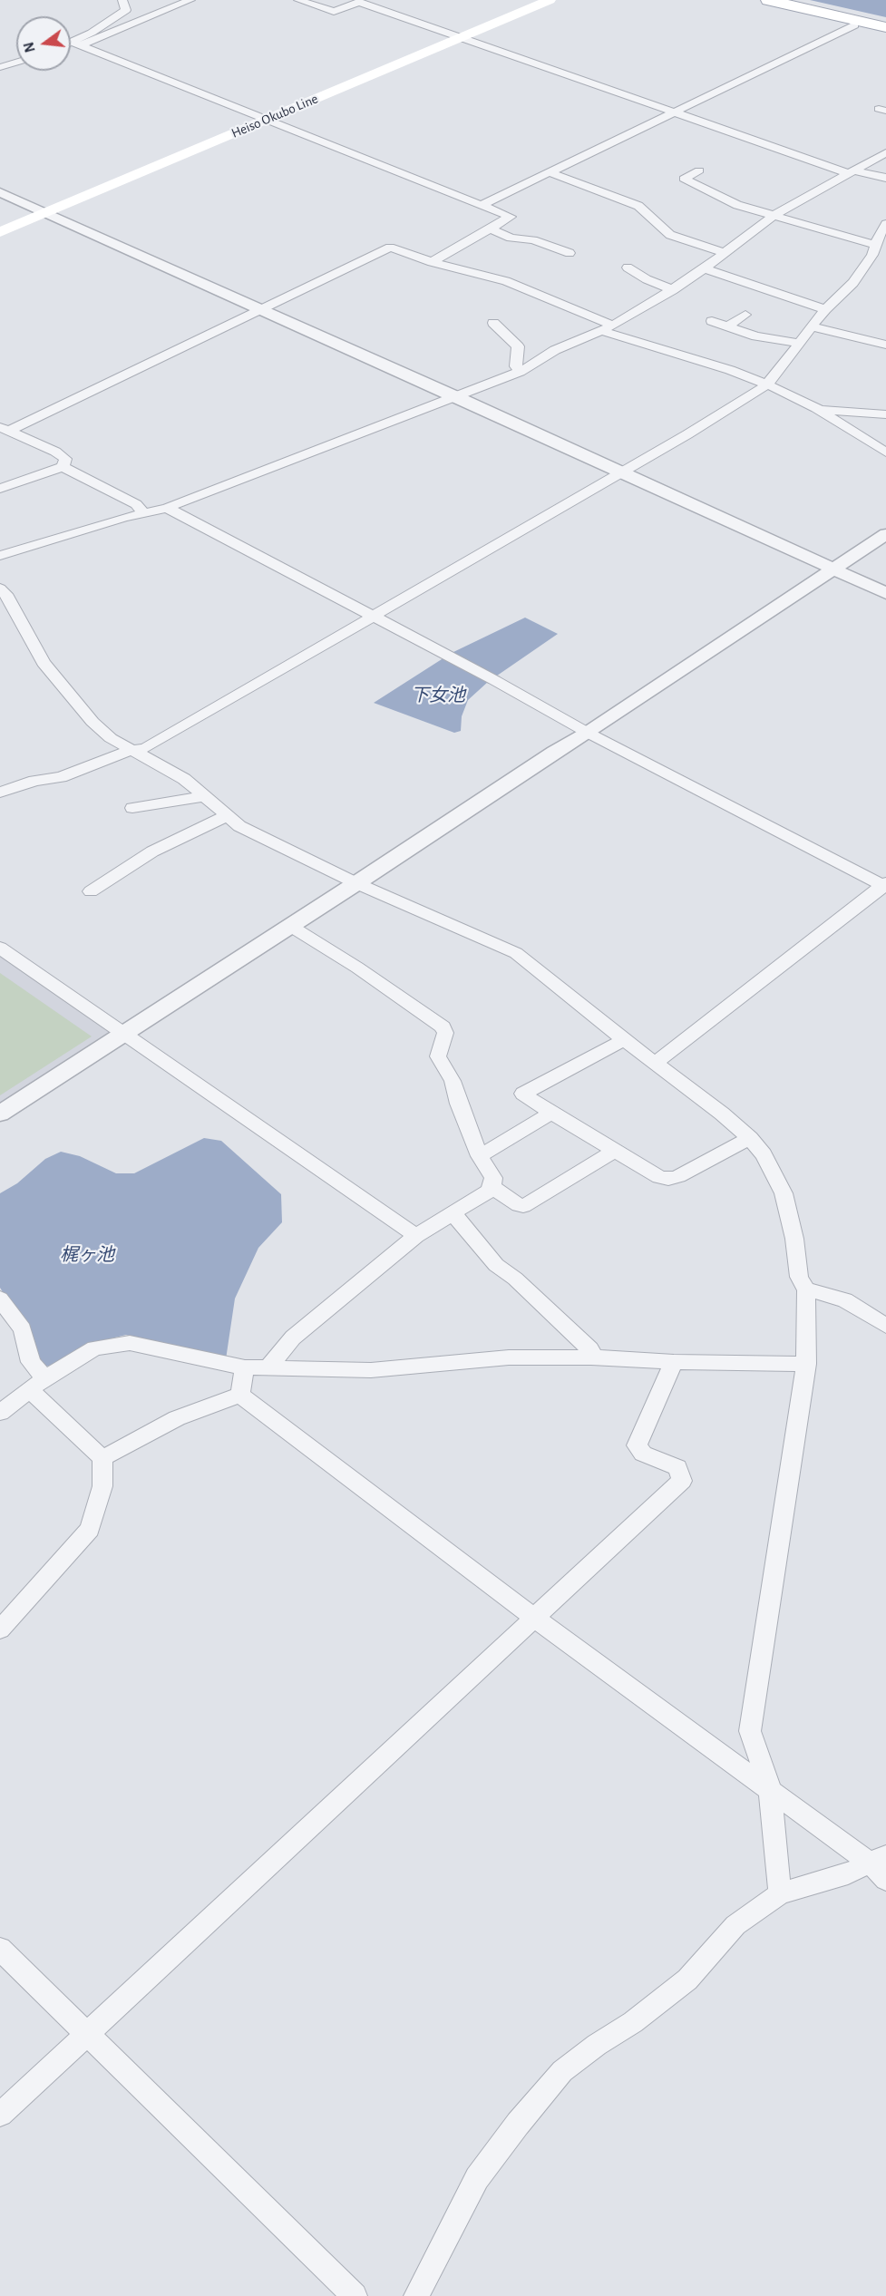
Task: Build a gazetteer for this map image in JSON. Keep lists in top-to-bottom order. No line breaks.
{"streets":{"main road":["Heiso Okubo Line"]},"water":["下女池","梶ヶ池"],"north":"left"}
